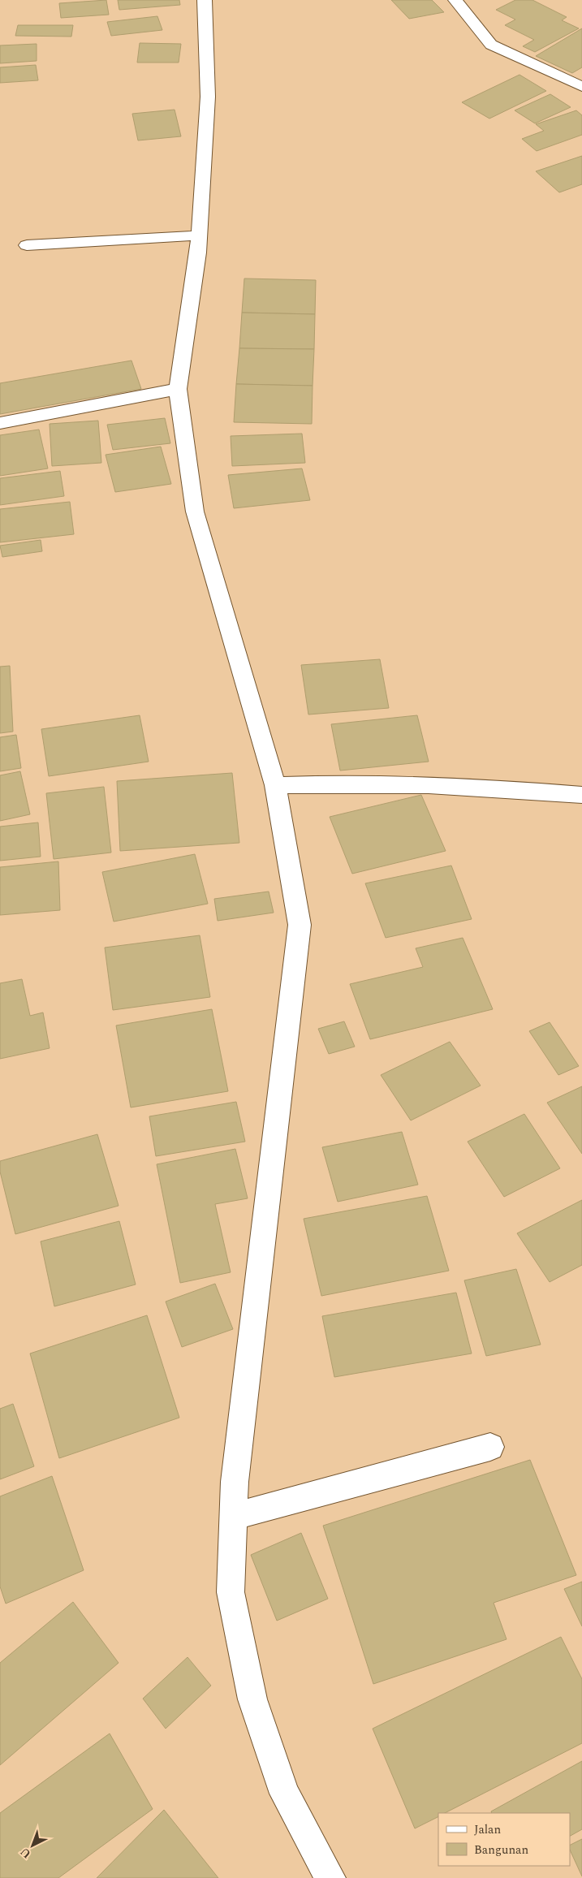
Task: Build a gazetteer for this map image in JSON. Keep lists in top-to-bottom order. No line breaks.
{"legend":["Jalan","Bangunan"],"north":"bottom left"}
